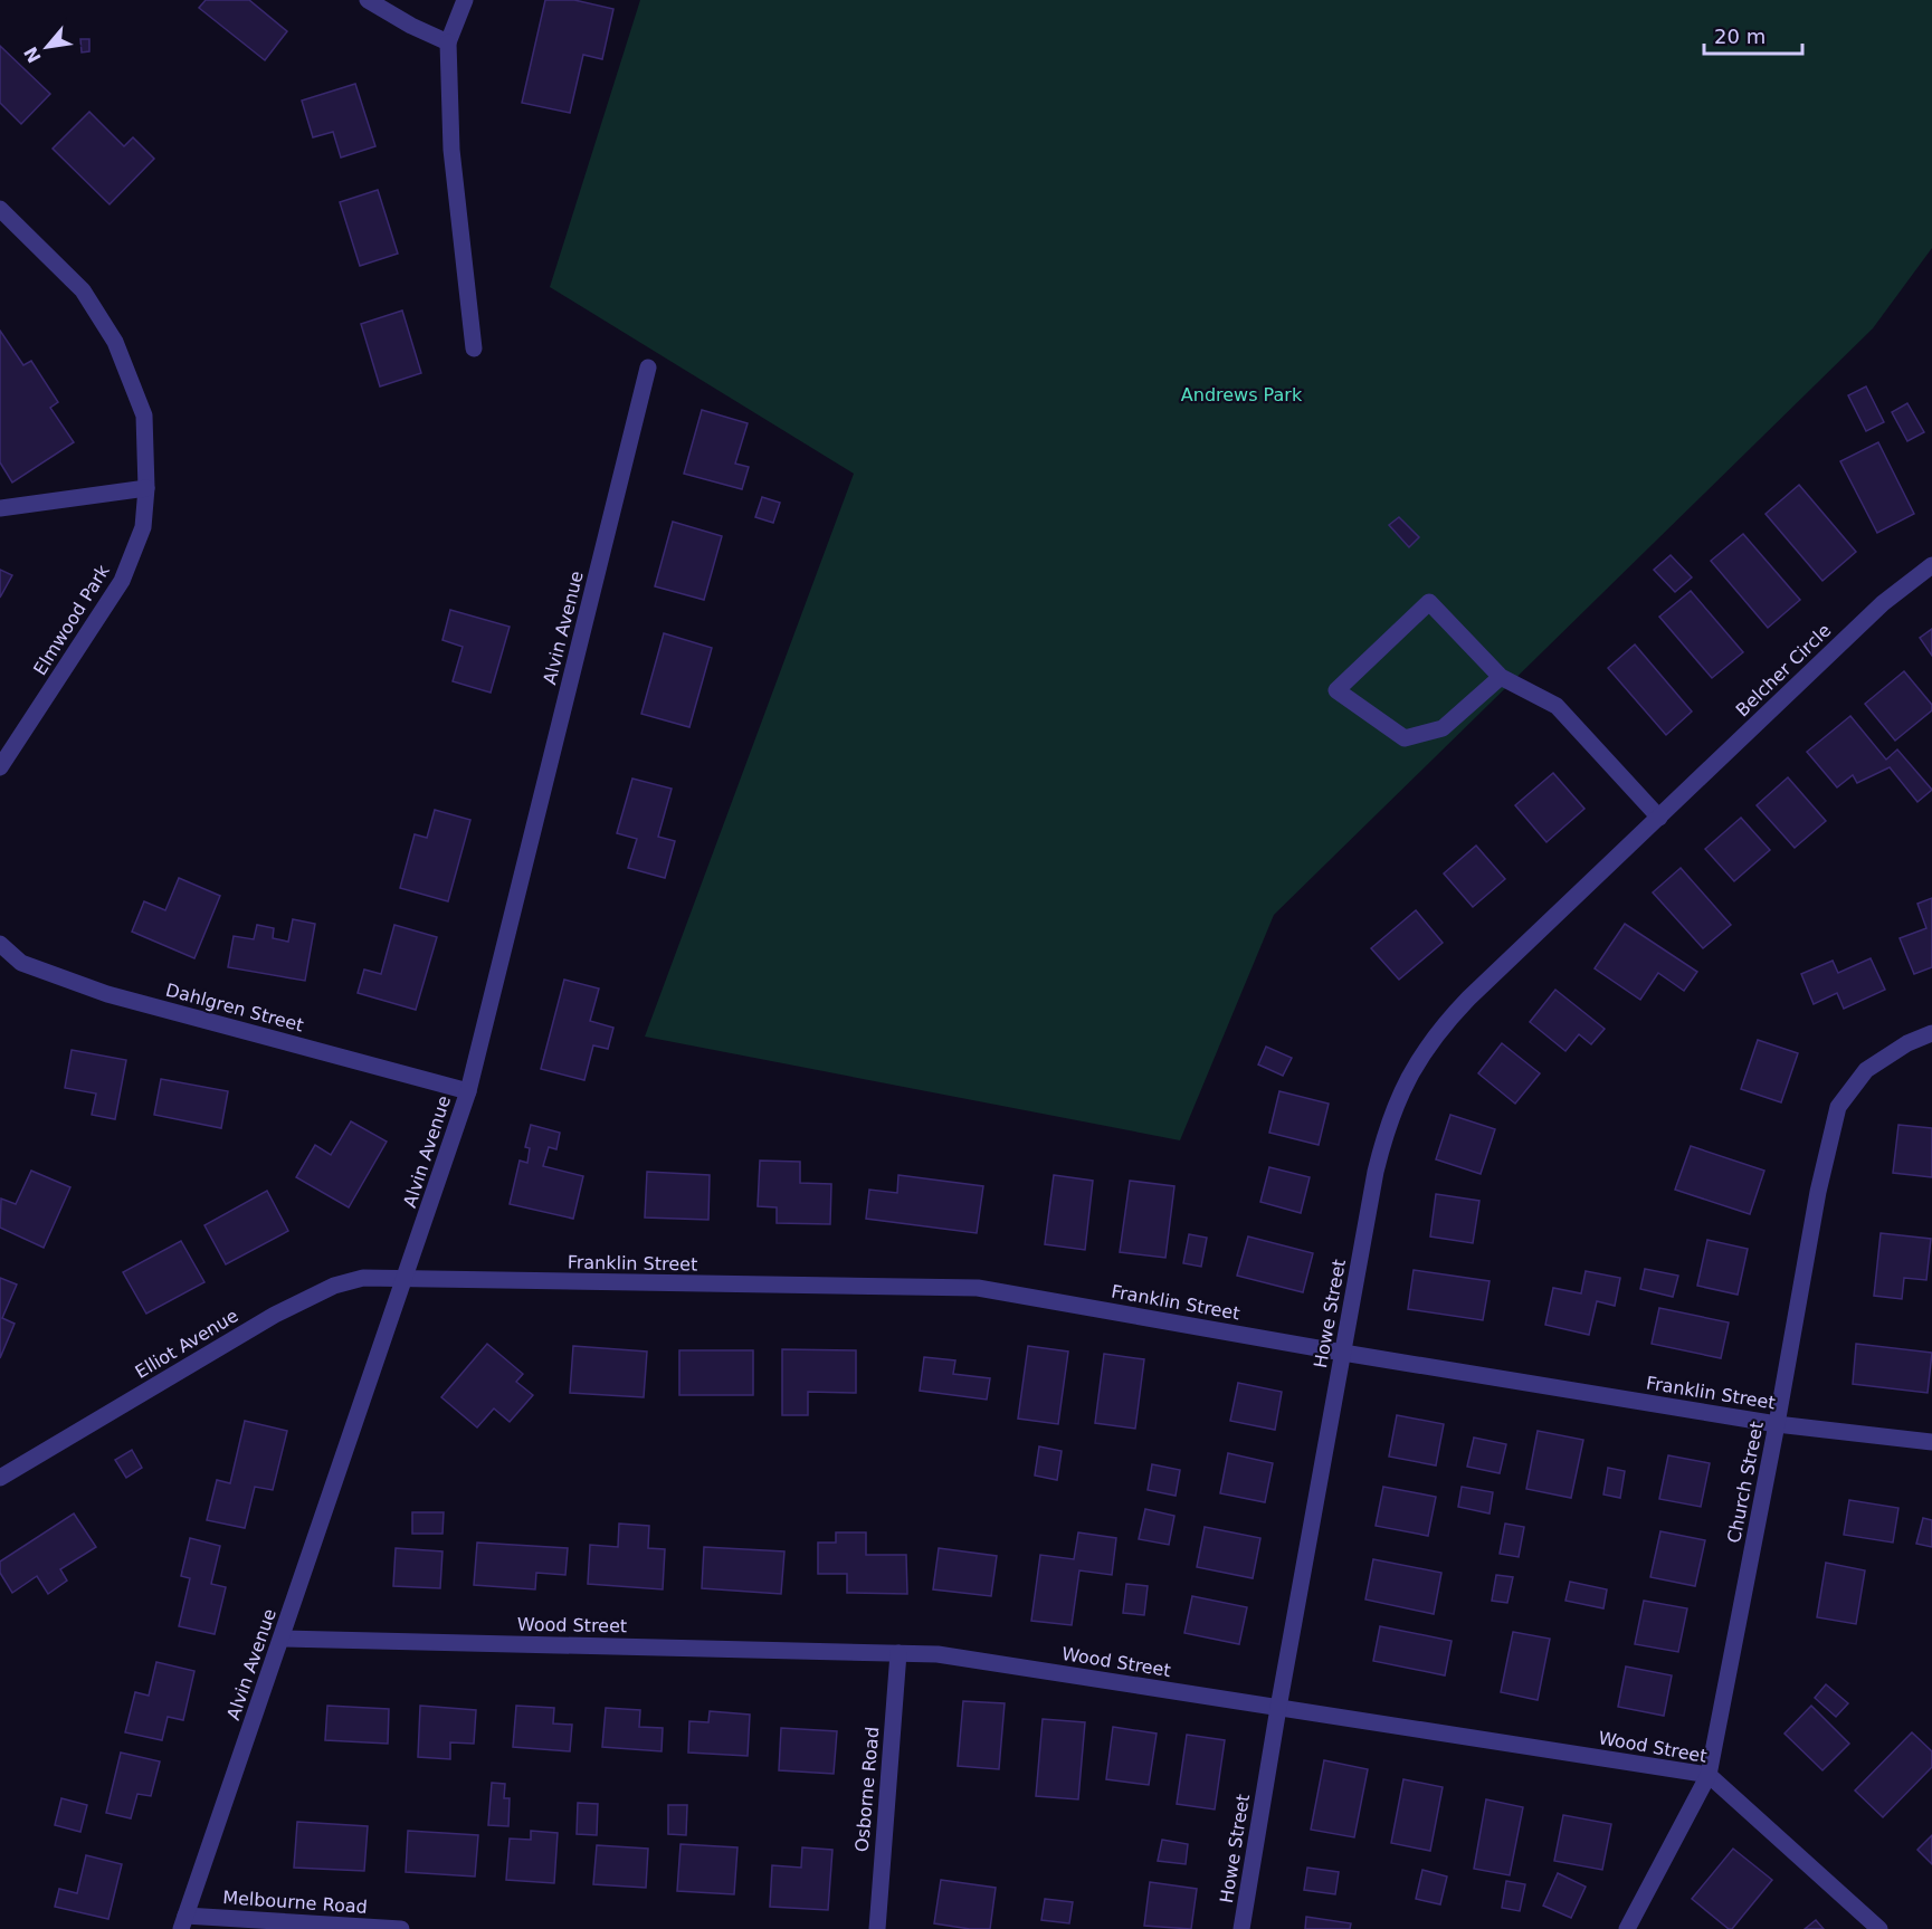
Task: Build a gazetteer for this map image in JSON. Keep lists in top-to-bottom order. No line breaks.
{"streets":{"street":["Elmwood Park","Alvin Avenue","Belcher Circle","Dahlgren Street","Franklin Street","Howe Street","Elliot Avenue","Church Street","Wood Street","Osborne Road","Melbourne Road"]},"crossings":[["Alvin Avenue","Dahlgren Street"],["Alvin Avenue","Franklin Street"],["Alvin Avenue","Elliot Avenue"],["Alvin Avenue","Wood Street"],["Alvin Avenue","Melbourne Road"],["Belcher Circle","Howe Street"],["Franklin Street","Howe Street"],["Franklin Street","Elliot Avenue"],["Franklin Street","Church Street"],["Howe Street","Wood Street"],["Church Street","Wood Street"],["Wood Street","Osborne Road"]],"parks":["Andrews Park"],"scale_bar":"20 m","north":"bottom left"}
